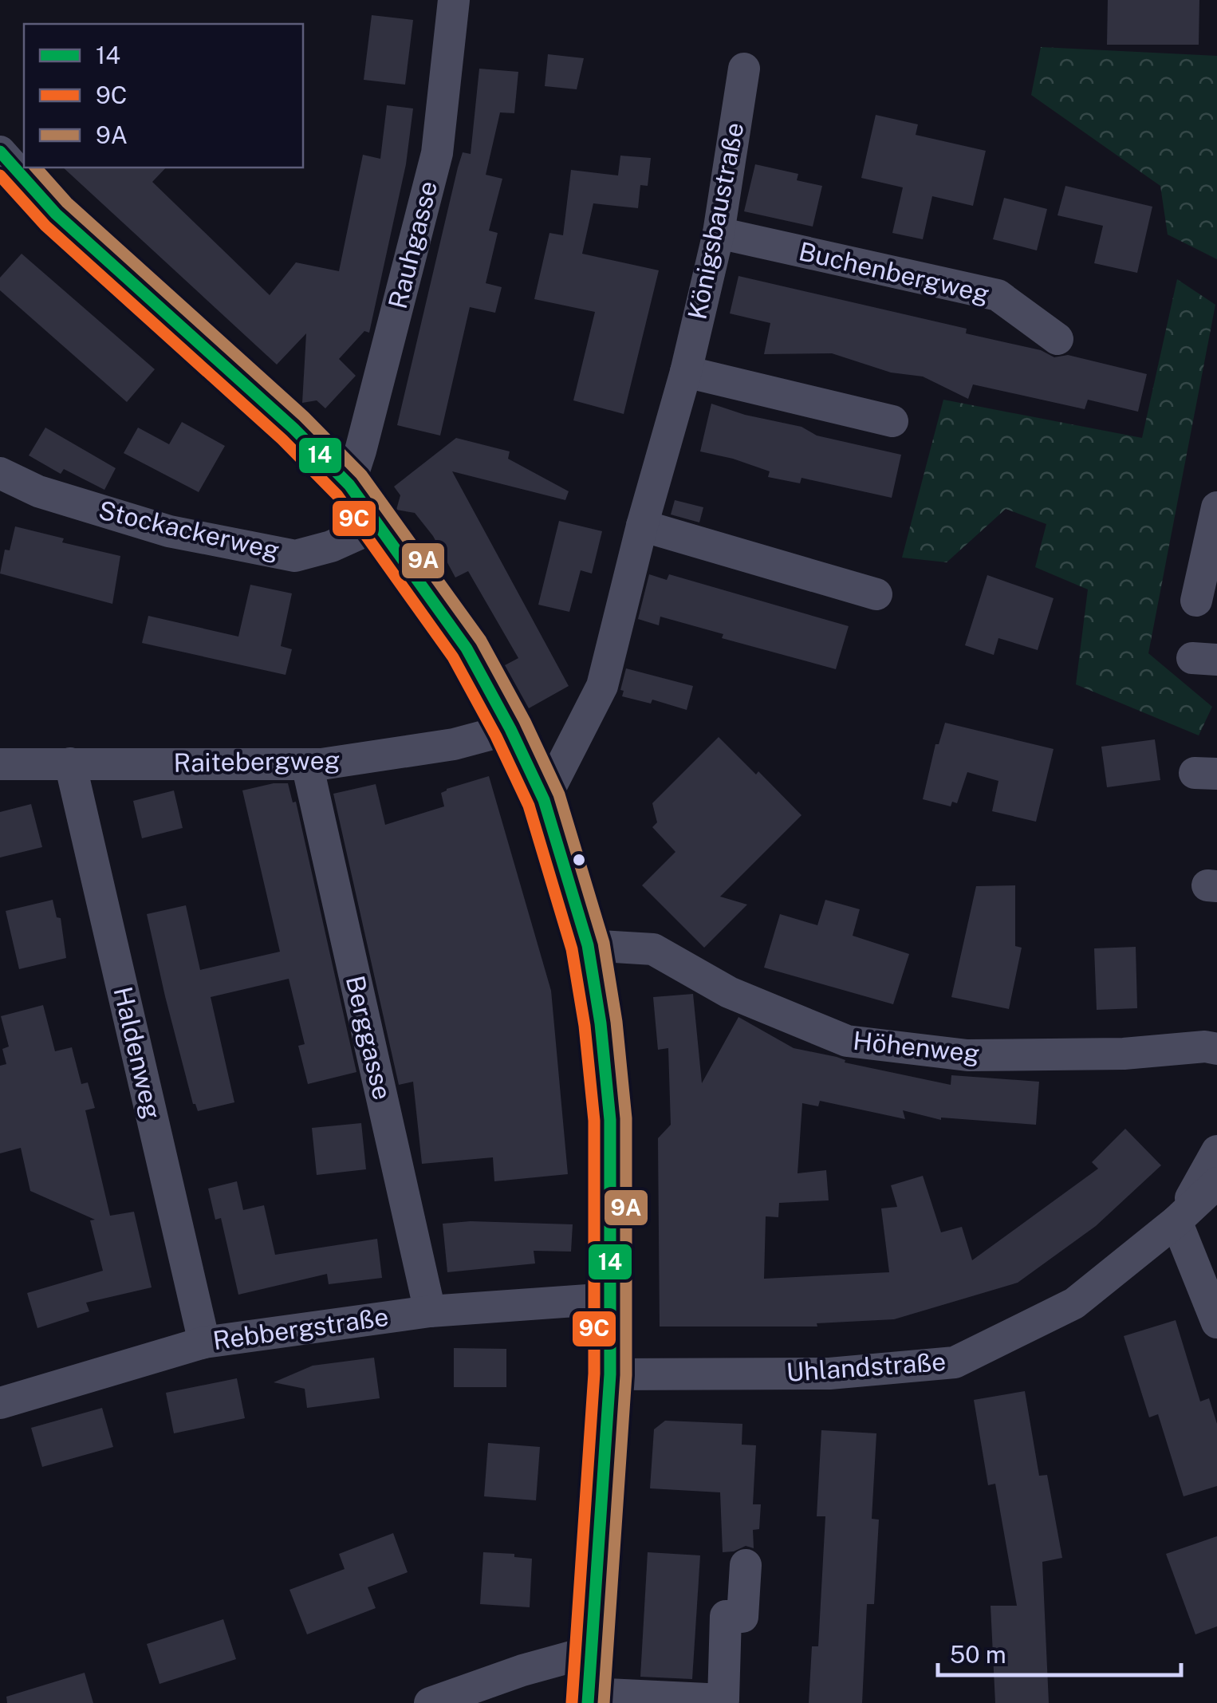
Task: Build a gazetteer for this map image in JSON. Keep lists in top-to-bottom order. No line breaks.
{"streets":{"street":["Königsbaustraße","Rauhgasse","Buchenbergweg","Stockackerweg","Raitebergweg","Berggasse","Höhenweg","Haldenweg","Rebbergstraße","Uhlandstraße"]},"crossings":[["Königsbaustraße","Buchenbergweg"],["Raitebergweg","Berggasse"],["Raitebergweg","Haldenweg"],["Berggasse","Rebbergstraße"],["Haldenweg","Rebbergstraße"]],"lines":["transit line 14","transit line 9A","transit line 9C"],"legend":["14","9C","9A"],"scale_bar":"50 m"}
